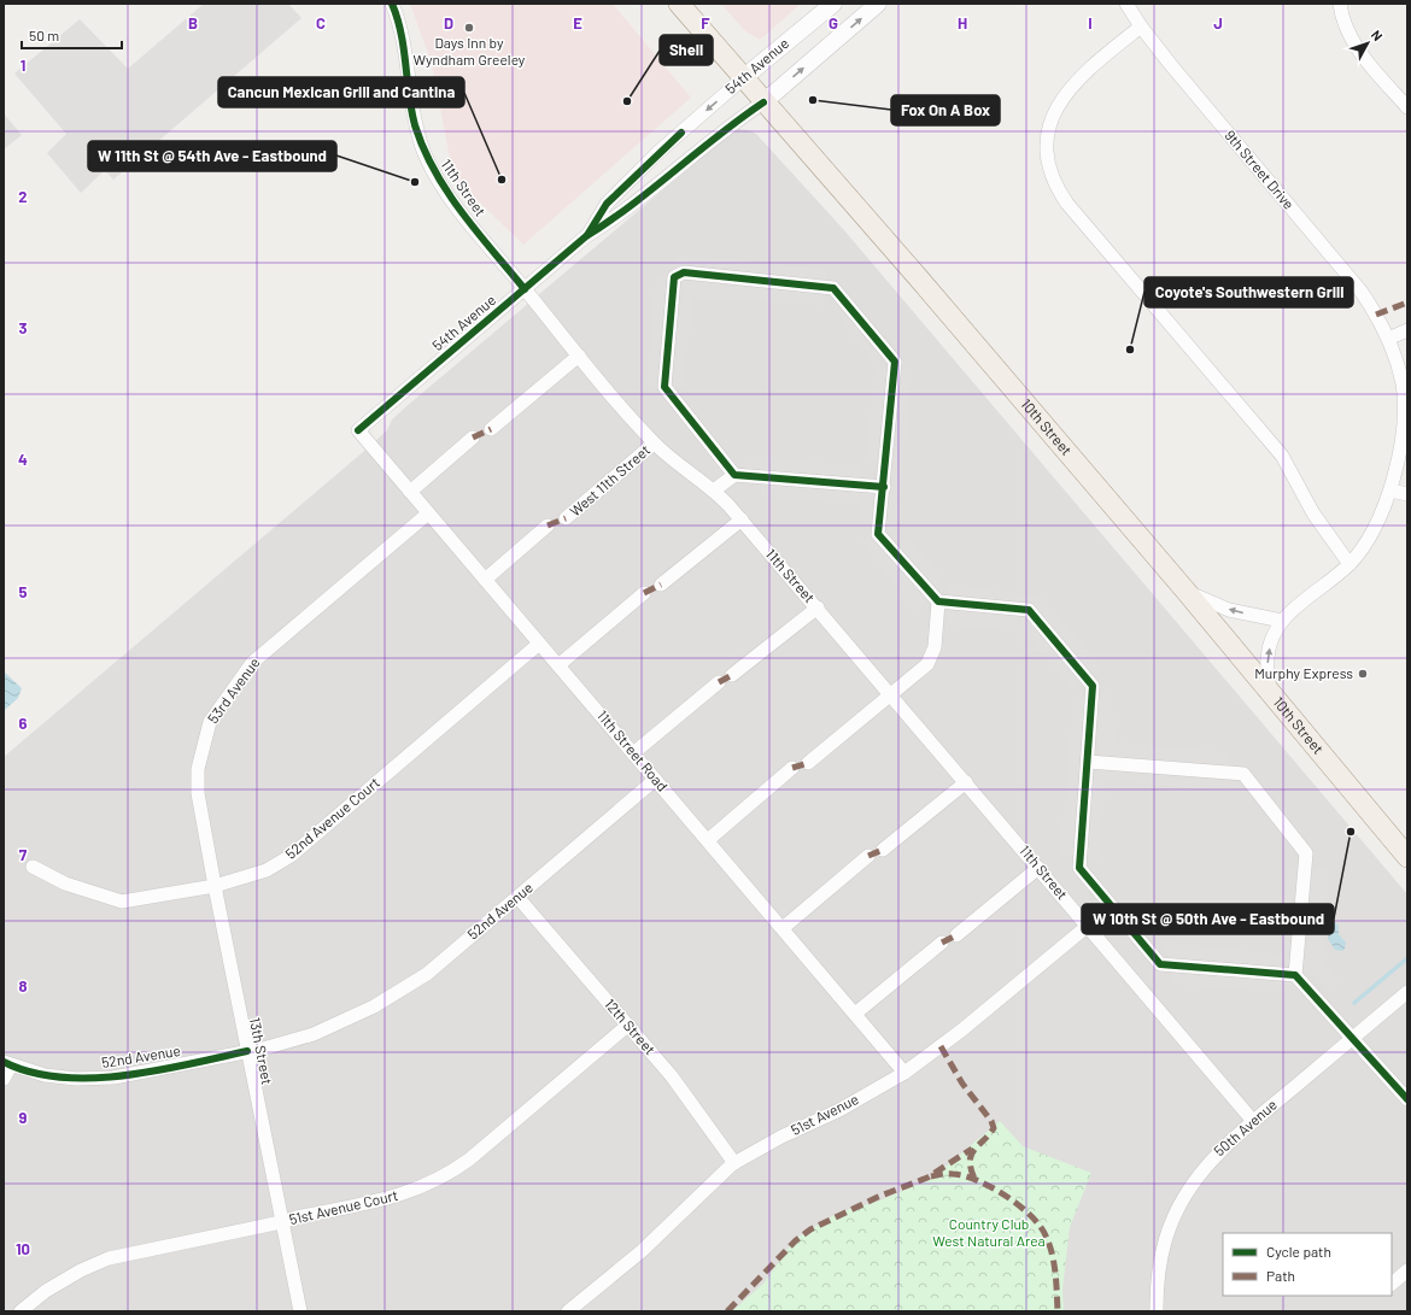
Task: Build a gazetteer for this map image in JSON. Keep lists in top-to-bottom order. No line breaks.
{"streets":{"main road":["10th Street"],"street":["54th Avenue","9th Street Drive","11th Street","West 11th Street","53rd Avenue","11th Street Road","52nd Avenue Court","52nd Avenue","12th Street","13th Street","51st Avenue","50th Avenue","51st Avenue Court"]},"crossings":[["54th Avenue","11th Street"],["54th Avenue","10th Street"],["54th Avenue","11th Street Road"],["11th Street","West 11th Street"],["11th Street","51st Avenue"],["11th Street","50th Avenue"],["53rd Avenue","11th Street Road"],["53rd Avenue","52nd Avenue Court"],["53rd Avenue","13th Street"],["11th Street Road","52nd Avenue Court"],["11th Street Road","52nd Avenue"],["11th Street Road","51st Avenue"],["52nd Avenue Court","13th Street"],["52nd Avenue","12th Street"],["52nd Avenue","13th Street"],["12th Street","51st Avenue"],["12th Street","51st Avenue Court"],["13th Street","51st Avenue Court"]],"parks":["Country Club West Natural Area"],"places":["Days Inn by Wyndham Greeley","Fox On A Box","Shell","Cancun Mexican Grill and Cantina","W 11th St @ 54th Ave - Eastbound","Coyote's Southwestern Grill","Murphy Express","W 10th St @ 50th Ave - Eastbound"],"legend":["Cycle path","Path"],"scale_bar":"50 m","north":"top right","grid":{"columns":["B","C","D","E","F","G","H","I","J"],"rows":["1","2","3","4","5","6","7","8","9","10"]}}
